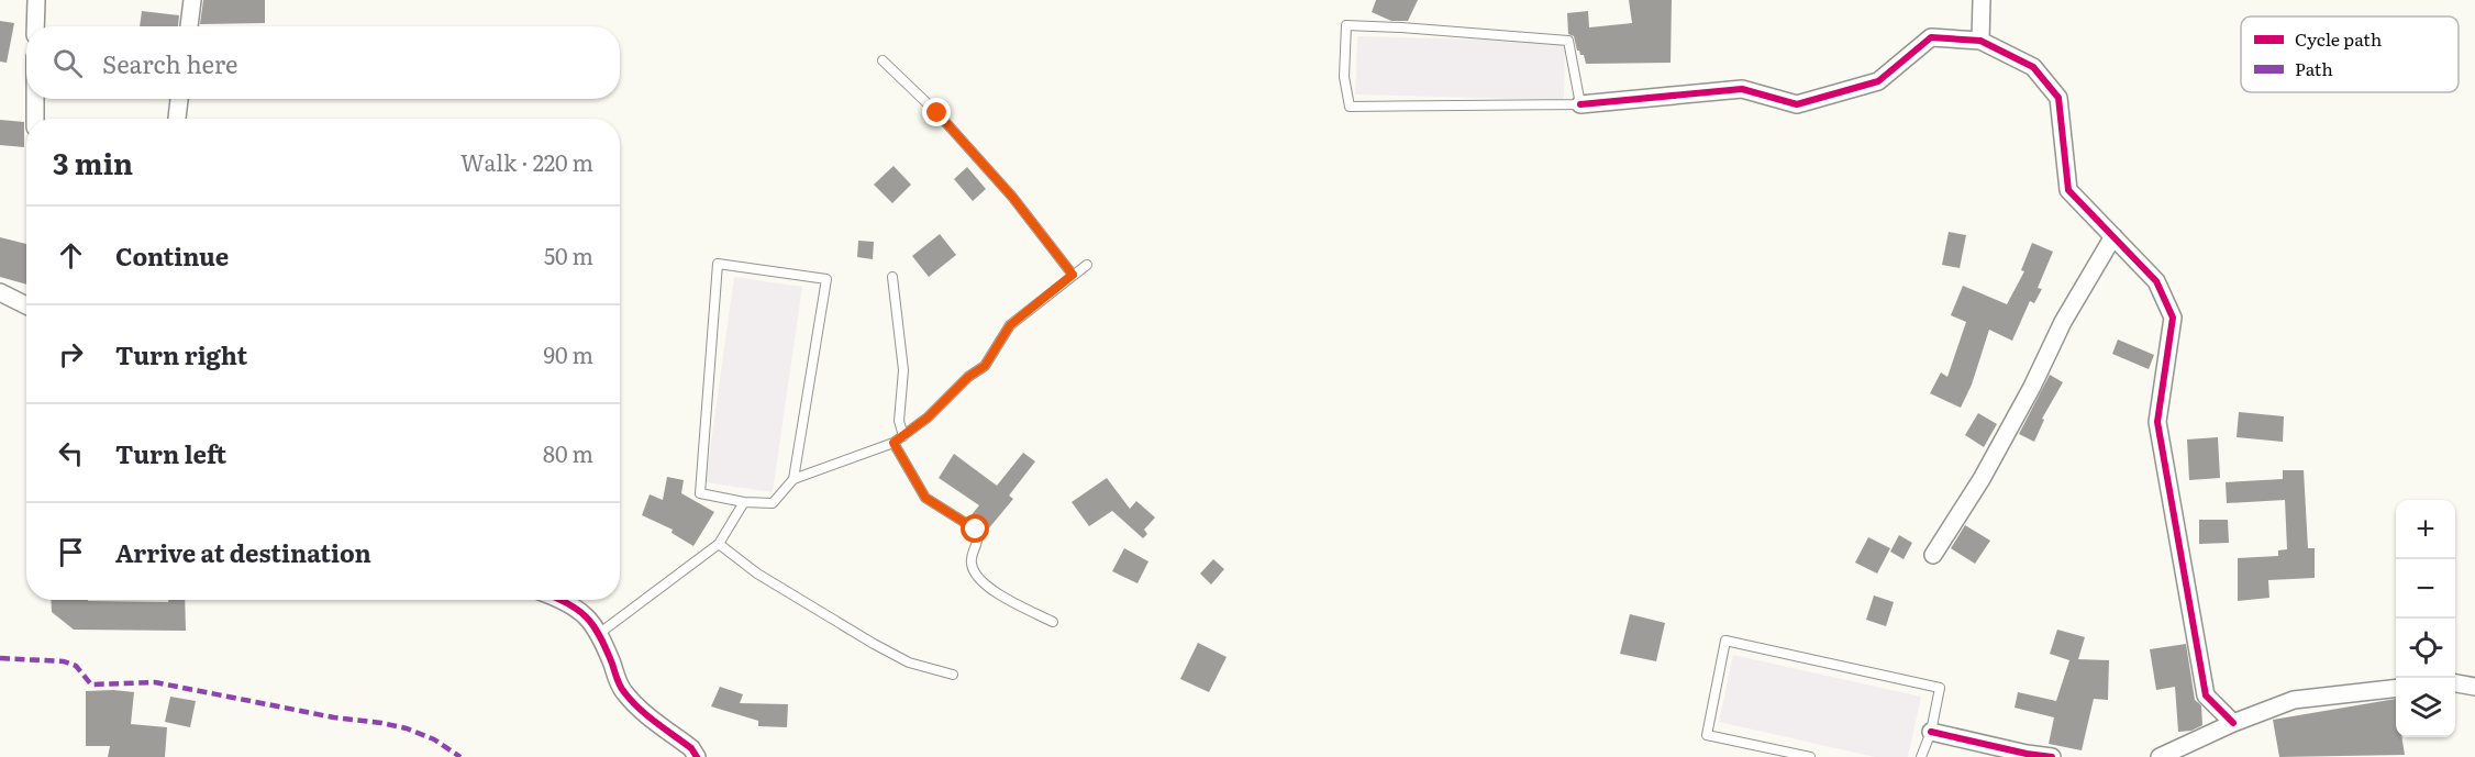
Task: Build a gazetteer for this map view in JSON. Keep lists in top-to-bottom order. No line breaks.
{"legend":["Cycle path","Path"],"page":{"search":"Search here","heading":["3 min","Walk · 220 m"],"list":[["Continue","50 m"],["Turn right","90 m"],["Turn left","80 m"],"Arrive at destination"],"map_buttons":["+","−"]}}
